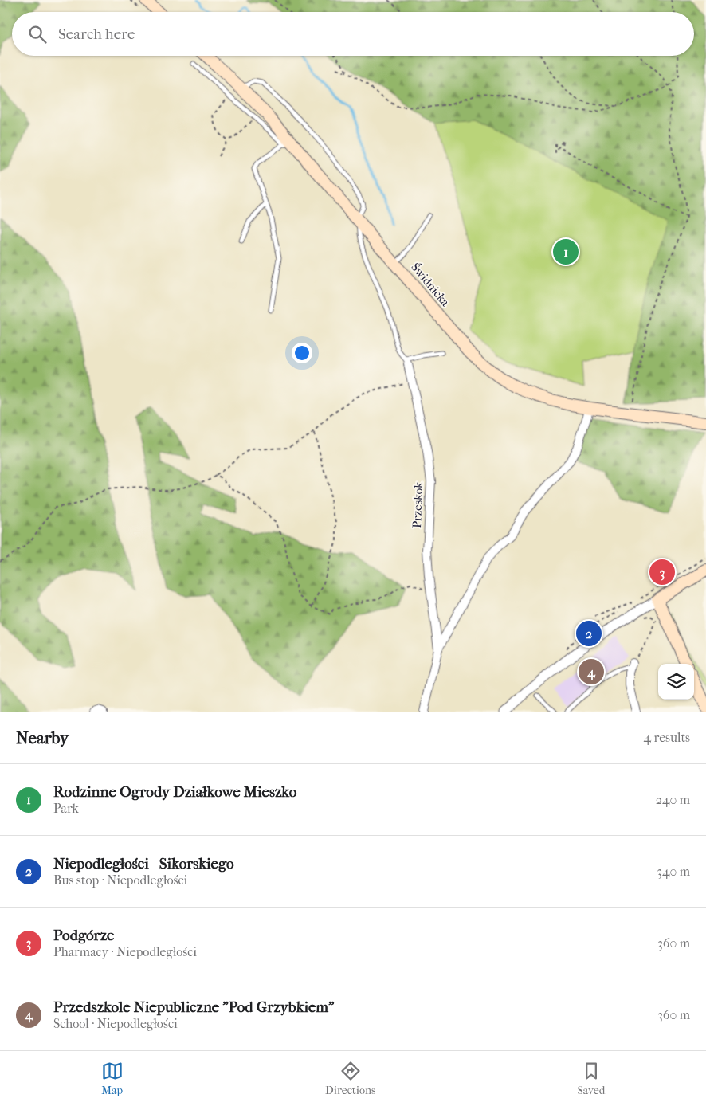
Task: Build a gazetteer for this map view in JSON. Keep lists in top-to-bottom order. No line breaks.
{"streets":{"main road":["Świdnicka"],"street":["Przeskok"]},"crossings":[["Świdnicka","Przeskok"]],"page":{"search":"Search here","pins":["1","3","2","4"],"heading":["Nearby","4 results"],"list":[{"mark":"1","name":"Rodzinne Ogrody Działkowe Mieszko","note":"Park","value":"240 m"},{"mark":"2","name":"Niepodległości - Sikorskiego","note":"Bus stop · Niepodległości","value":"340 m"},{"mark":"3","name":"Podgórze","note":"Pharmacy · Niepodległości","value":"360 m"},{"mark":"4","name":"Przedszkole Niepubliczne \"Pod Grzybkiem\"","note":"School · Niepodległości","value":"360 m"}],"nav":["Map","Directions","Saved"]}}
